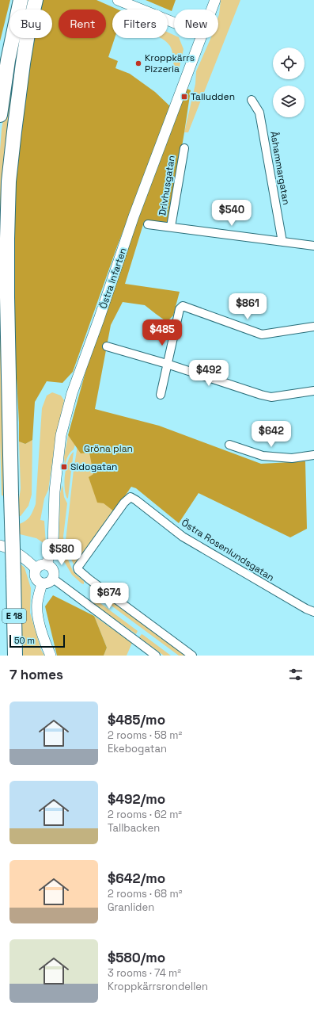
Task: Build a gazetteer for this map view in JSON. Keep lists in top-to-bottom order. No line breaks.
{"streets":{"highway":["E 18"],"street":["Åshammargatan","Drivhusgatan","Östra Infarten","Östra Rosenlundsgatan"]},"parks":["Gröna plan"],"places":{"other":["Kroppkärrs Pizzeria"],"transit":["Talludden","Sidogatan"]},"scale_bar":"50 m","page":{"chip":["Buy","Rent","Filters","New"],"price":["$540","$861","$485","$492","$642","$580","$674"],"scale":"50 m","heading":"7 homes","list":[{"name":"$485/mo","note":"2 rooms · 58 m² · Ekebogatan"},{"name":"$492/mo","note":"2 rooms · 62 m² · Tallbacken"},{"name":"$642/mo","note":"2 rooms · 68 m² · Granliden"},{"name":"$580/mo","note":"3 rooms · 74 m² · Kroppkärrsrondellen"}]}}
